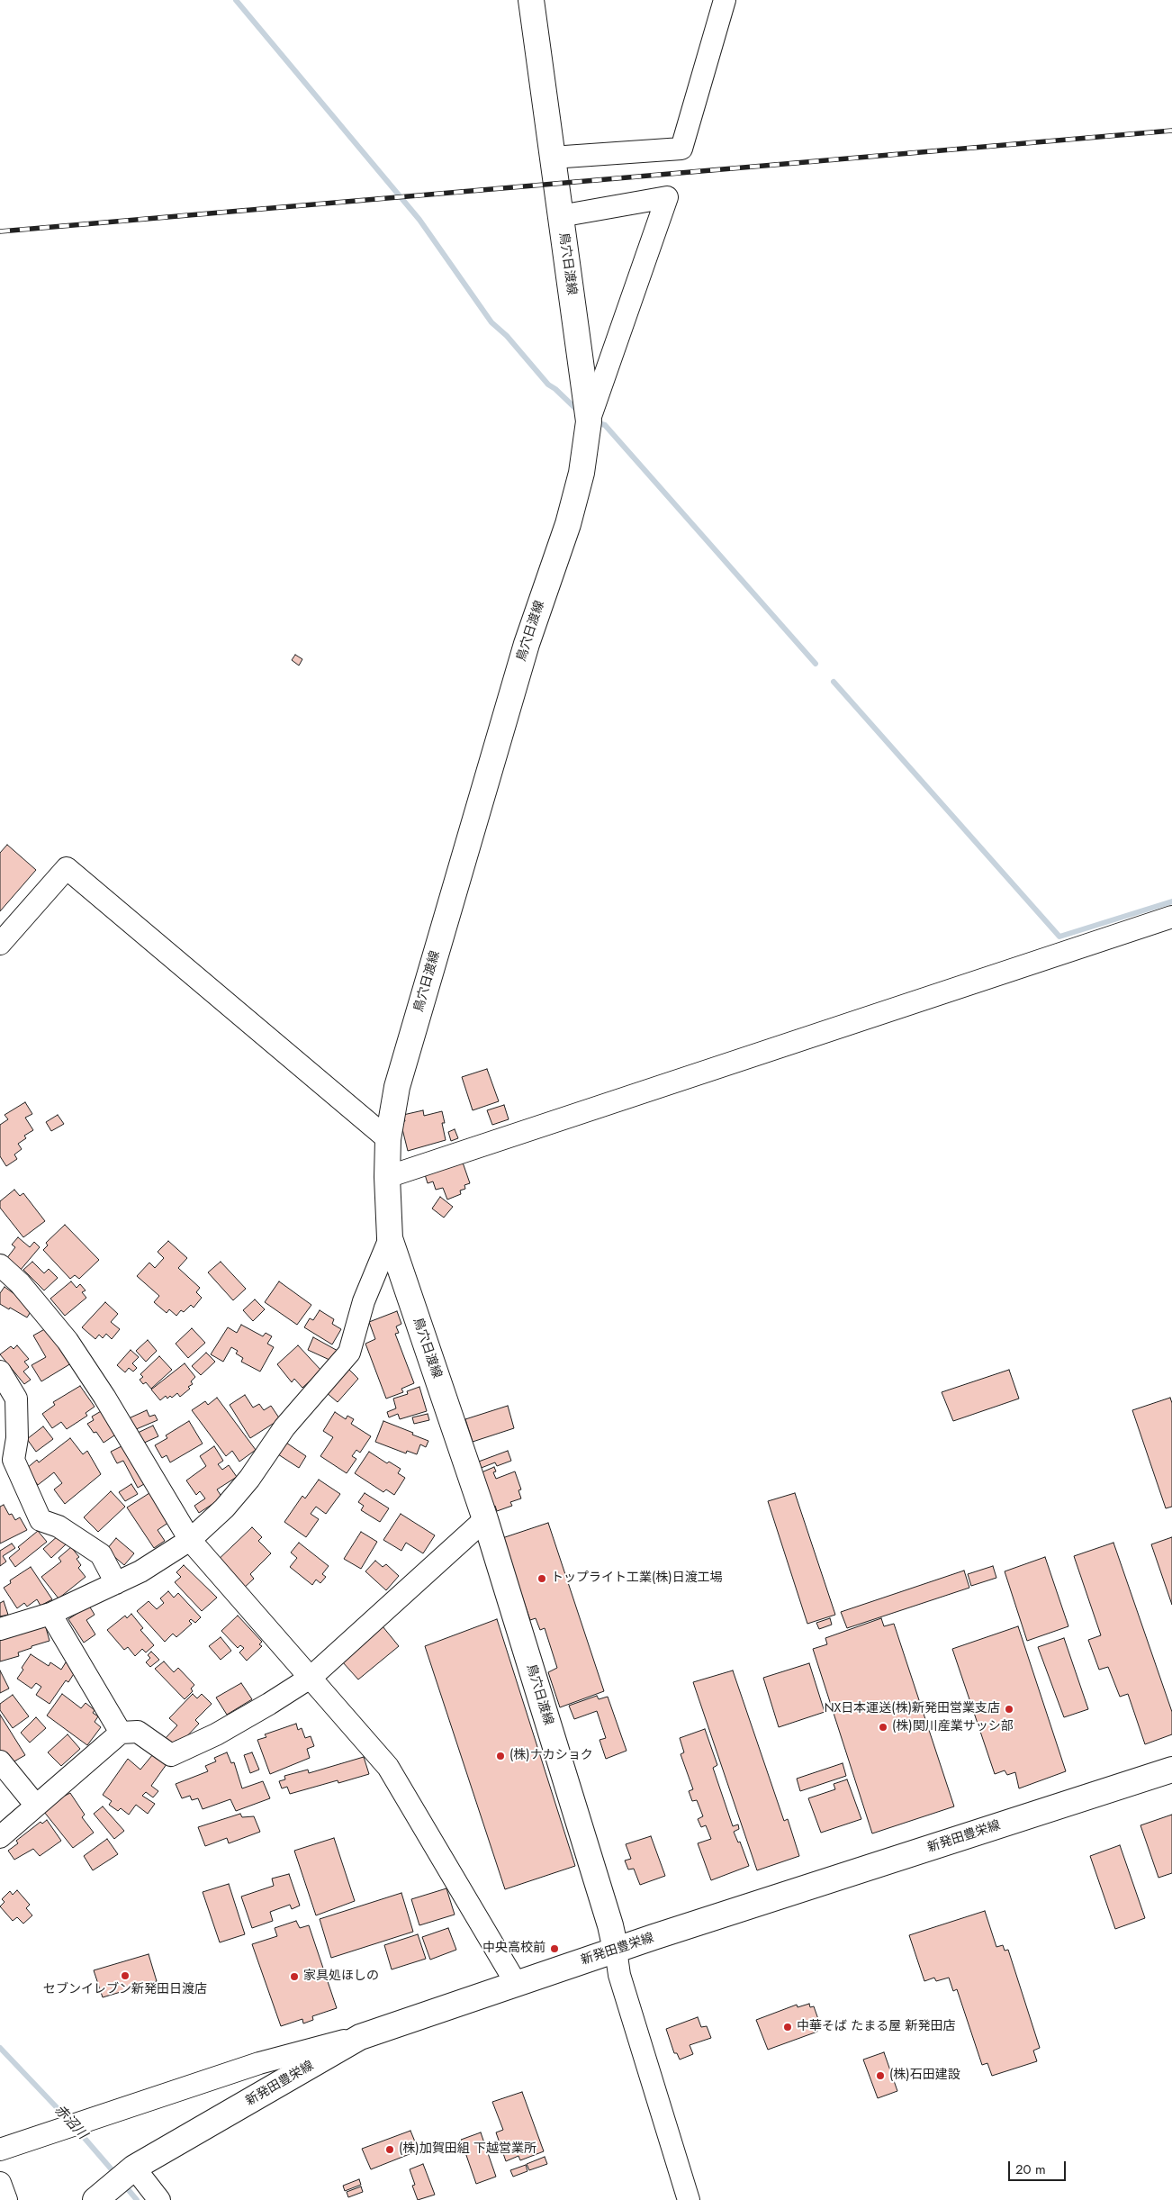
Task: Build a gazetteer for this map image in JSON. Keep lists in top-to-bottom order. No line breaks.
{"streets":{"main road":["鳥穴日渡線","新発田豊栄線"]},"crossings":[["鳥穴日渡線","新発田豊栄線"]],"water":["赤沼川"],"places":["トップライト工業(株)日渡工場","NX日本運送(株)新発田営業支店","(株)関川産業サッシ部","(株)ナカショク","中央高校前","セブンイレブン新発田日渡店","家具処ほしの","中華そば たまる屋 新発田店","(株)石田建設","(株)加賀田組 下越営業所"],"scale_bar":"20 m"}
